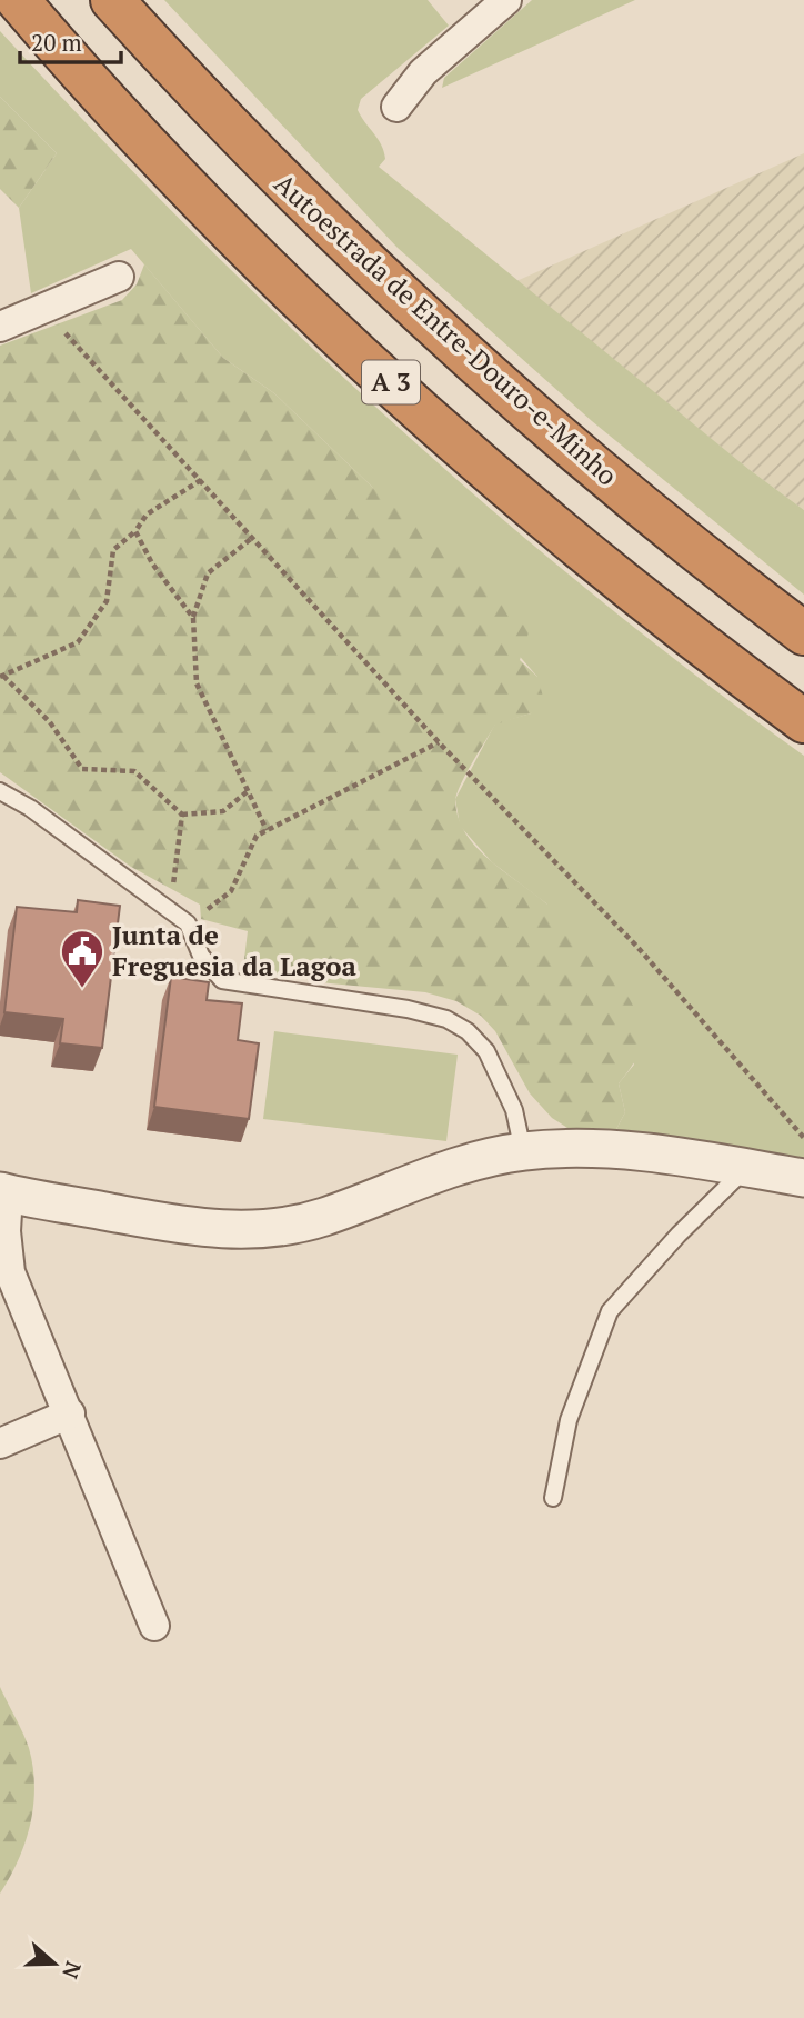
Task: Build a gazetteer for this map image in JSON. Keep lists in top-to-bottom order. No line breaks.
{"streets":{"highway":["Autoestrada de Entre-Douro-e-Minho","A 3"]},"places":{"public building":["Junta de Freguesia da Lagoa"]},"scale_bar":"20 m","north":"right"}
